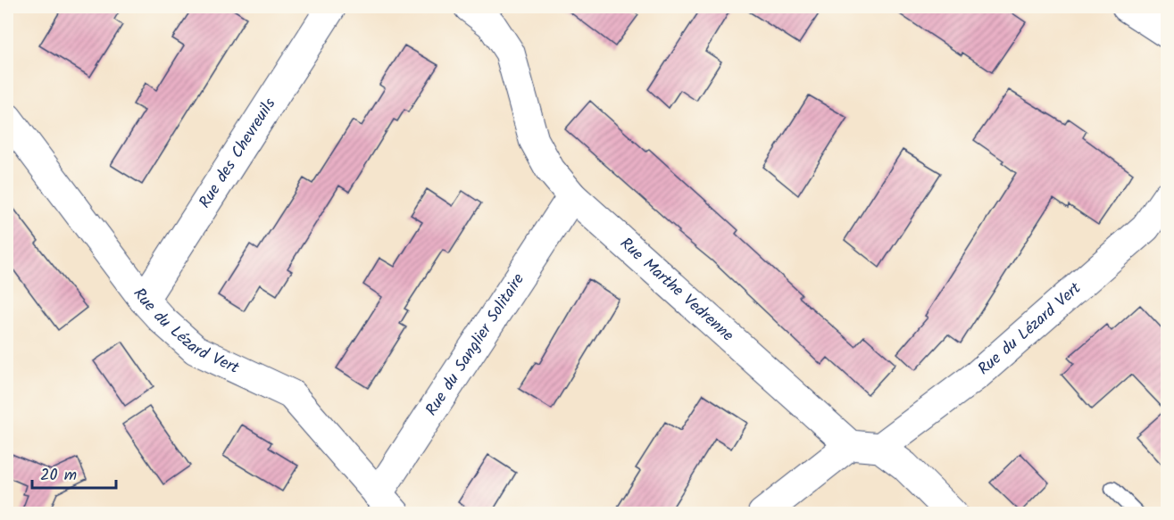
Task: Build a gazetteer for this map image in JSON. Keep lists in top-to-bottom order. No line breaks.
{"streets":{"street":["Rue des Chevreuils","Rue Marthe Vedrenne","Rue du Lézard Vert","Rue du Sanglier Solitaire"]},"crossings":[["Rue des Chevreuils","Rue du Lézard Vert"],["Rue Marthe Vedrenne","Rue du Sanglier Solitaire"],["Rue du Lézard Vert","Rue du Sanglier Solitaire"]],"scale_bar":"20 m"}
